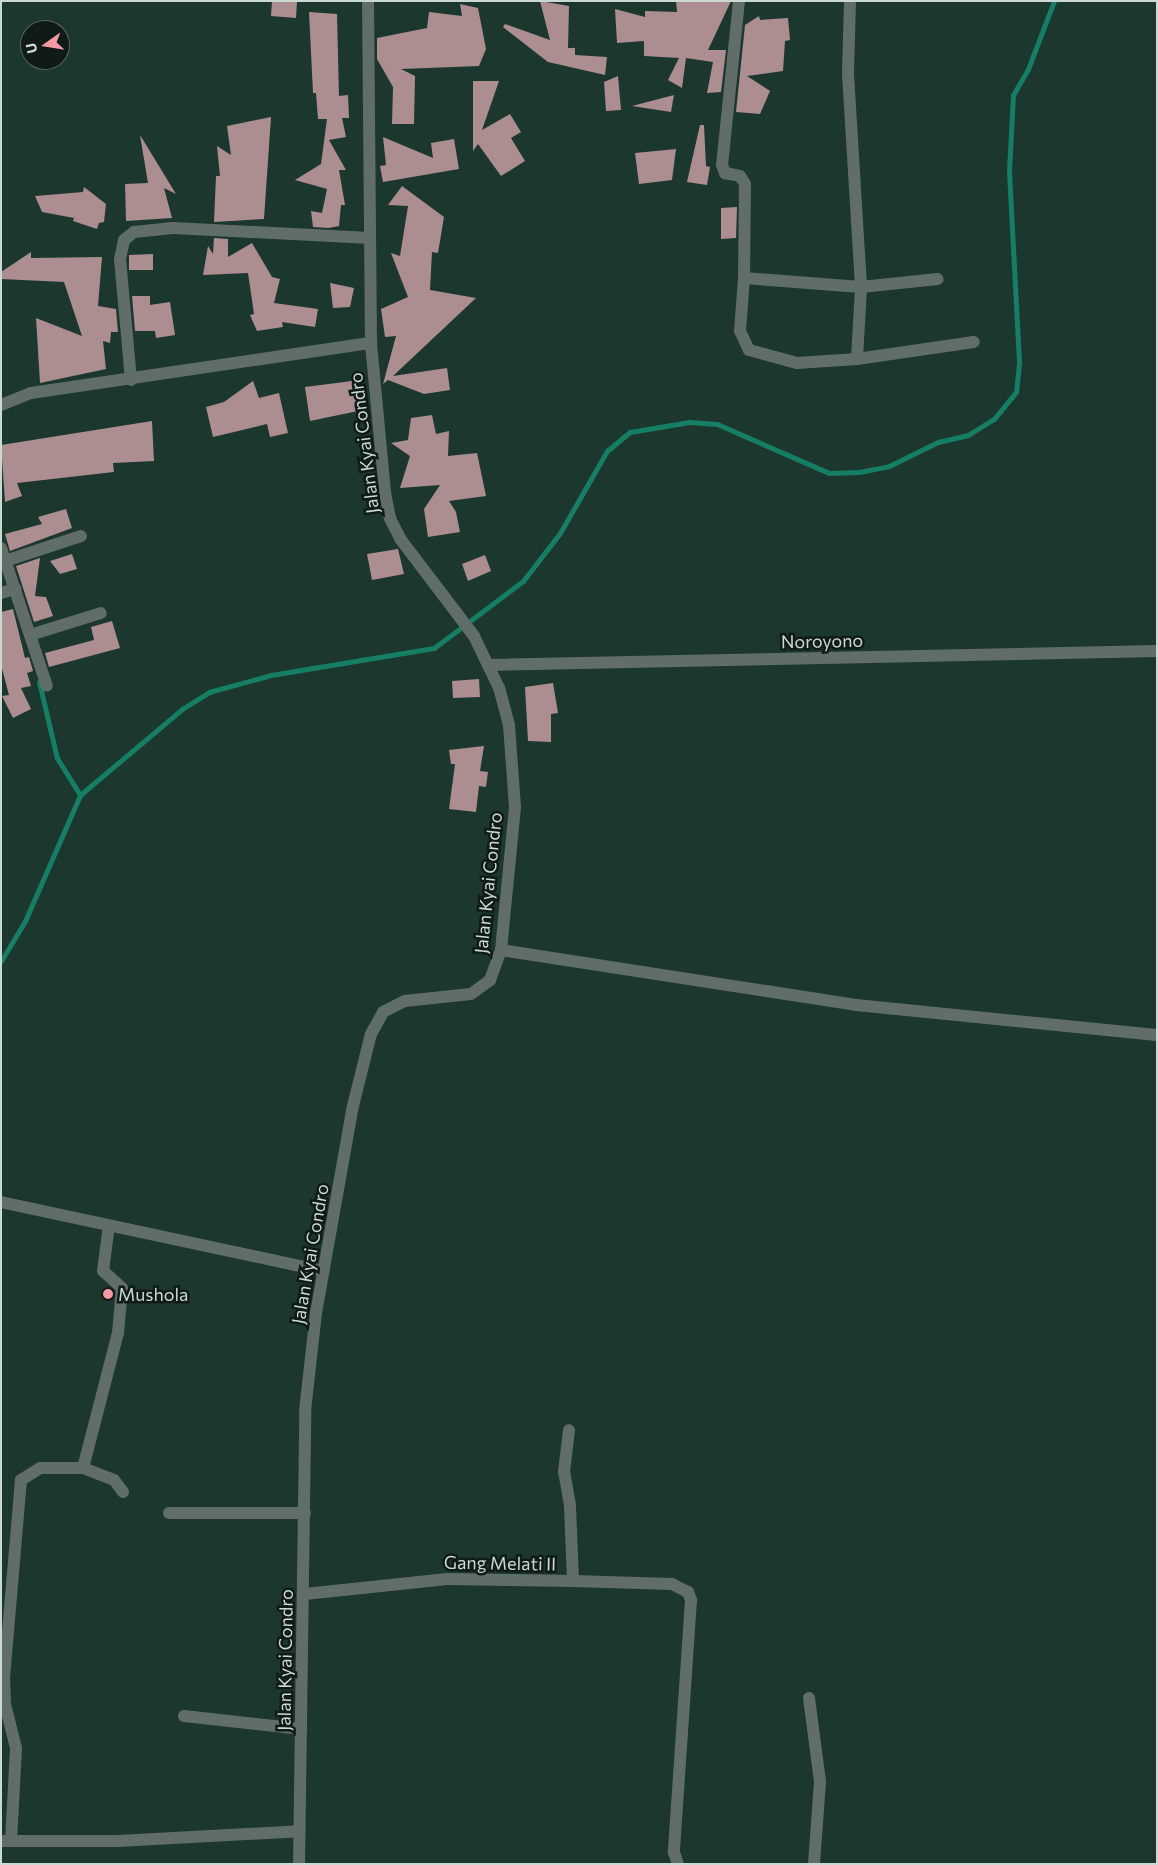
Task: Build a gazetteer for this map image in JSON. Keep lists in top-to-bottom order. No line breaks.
{"streets":{"street":["Jalan Kyai Condro","Noroyono","Gang Melati II"]},"crossings":[["Jalan Kyai Condro","Noroyono"],["Jalan Kyai Condro","Gang Melati II"]],"places":["Mushola"],"north":"left"}
